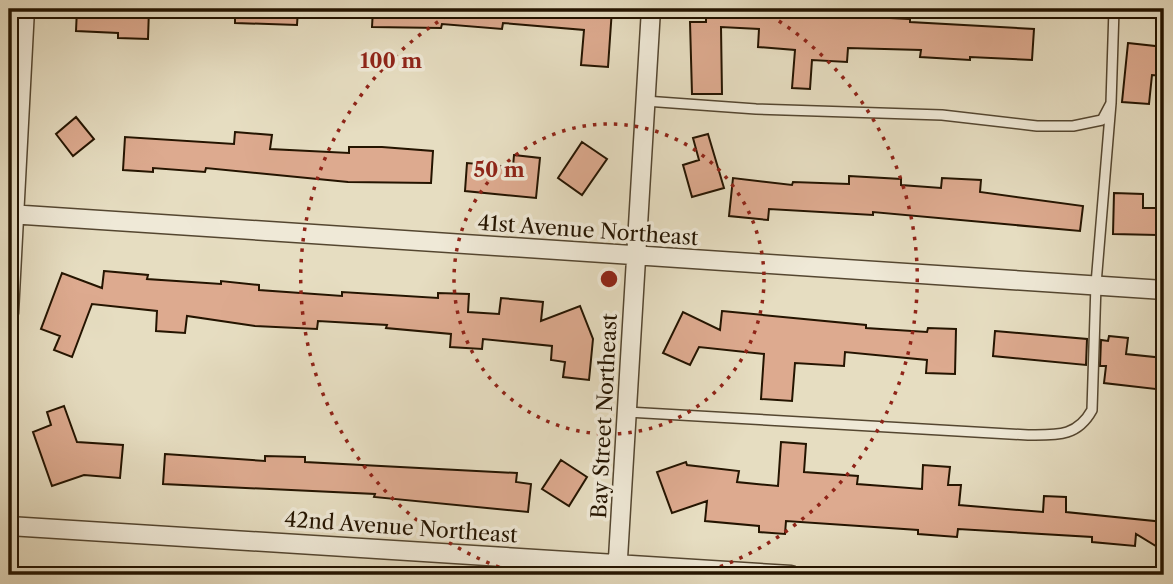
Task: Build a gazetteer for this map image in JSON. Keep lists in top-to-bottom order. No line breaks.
{"streets":{"street":["41st Avenue Northeast","Bay Street Northeast","42nd Avenue Northeast"]},"crossings":[["41st Avenue Northeast","Bay Street Northeast"],["Bay Street Northeast","42nd Avenue Northeast"]],"rings":["100 m","50 m"]}
